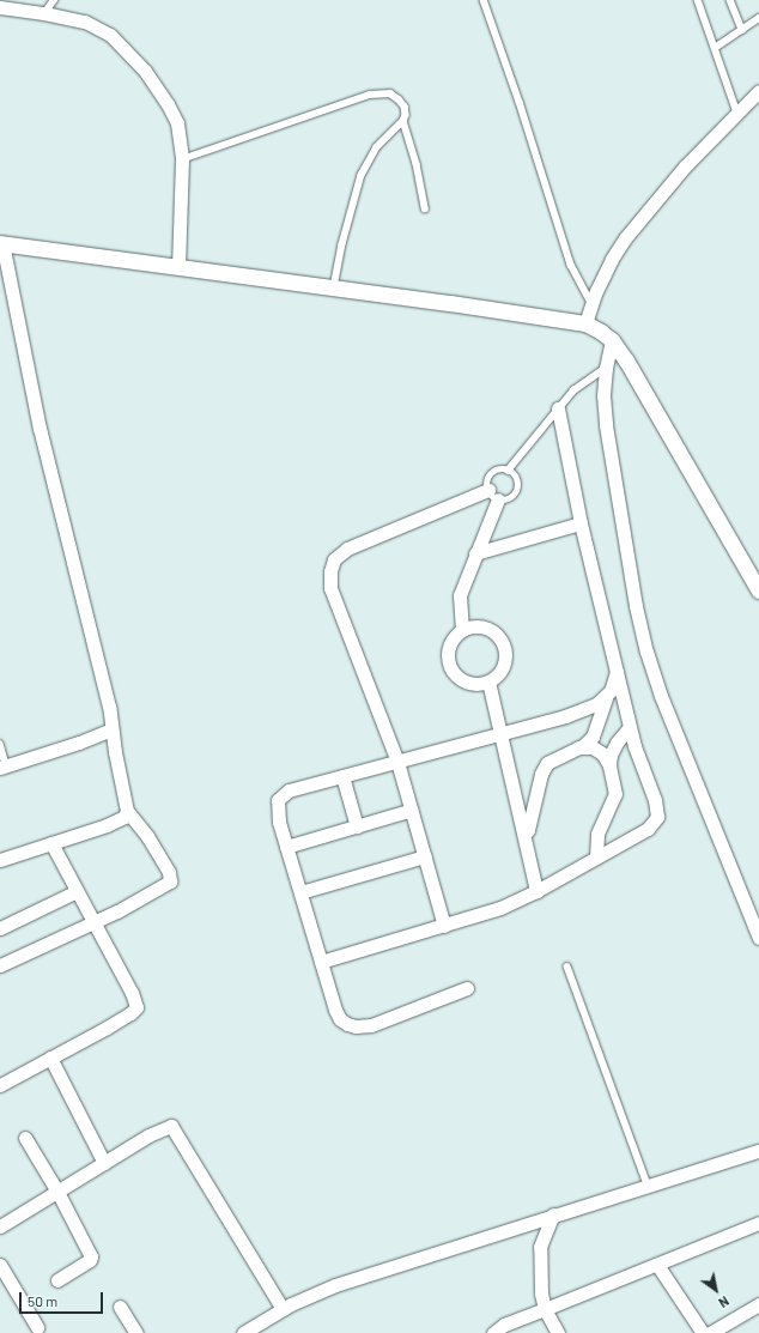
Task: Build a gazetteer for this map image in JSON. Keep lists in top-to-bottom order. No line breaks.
{"scale_bar":"50 m","north":"bottom right"}
